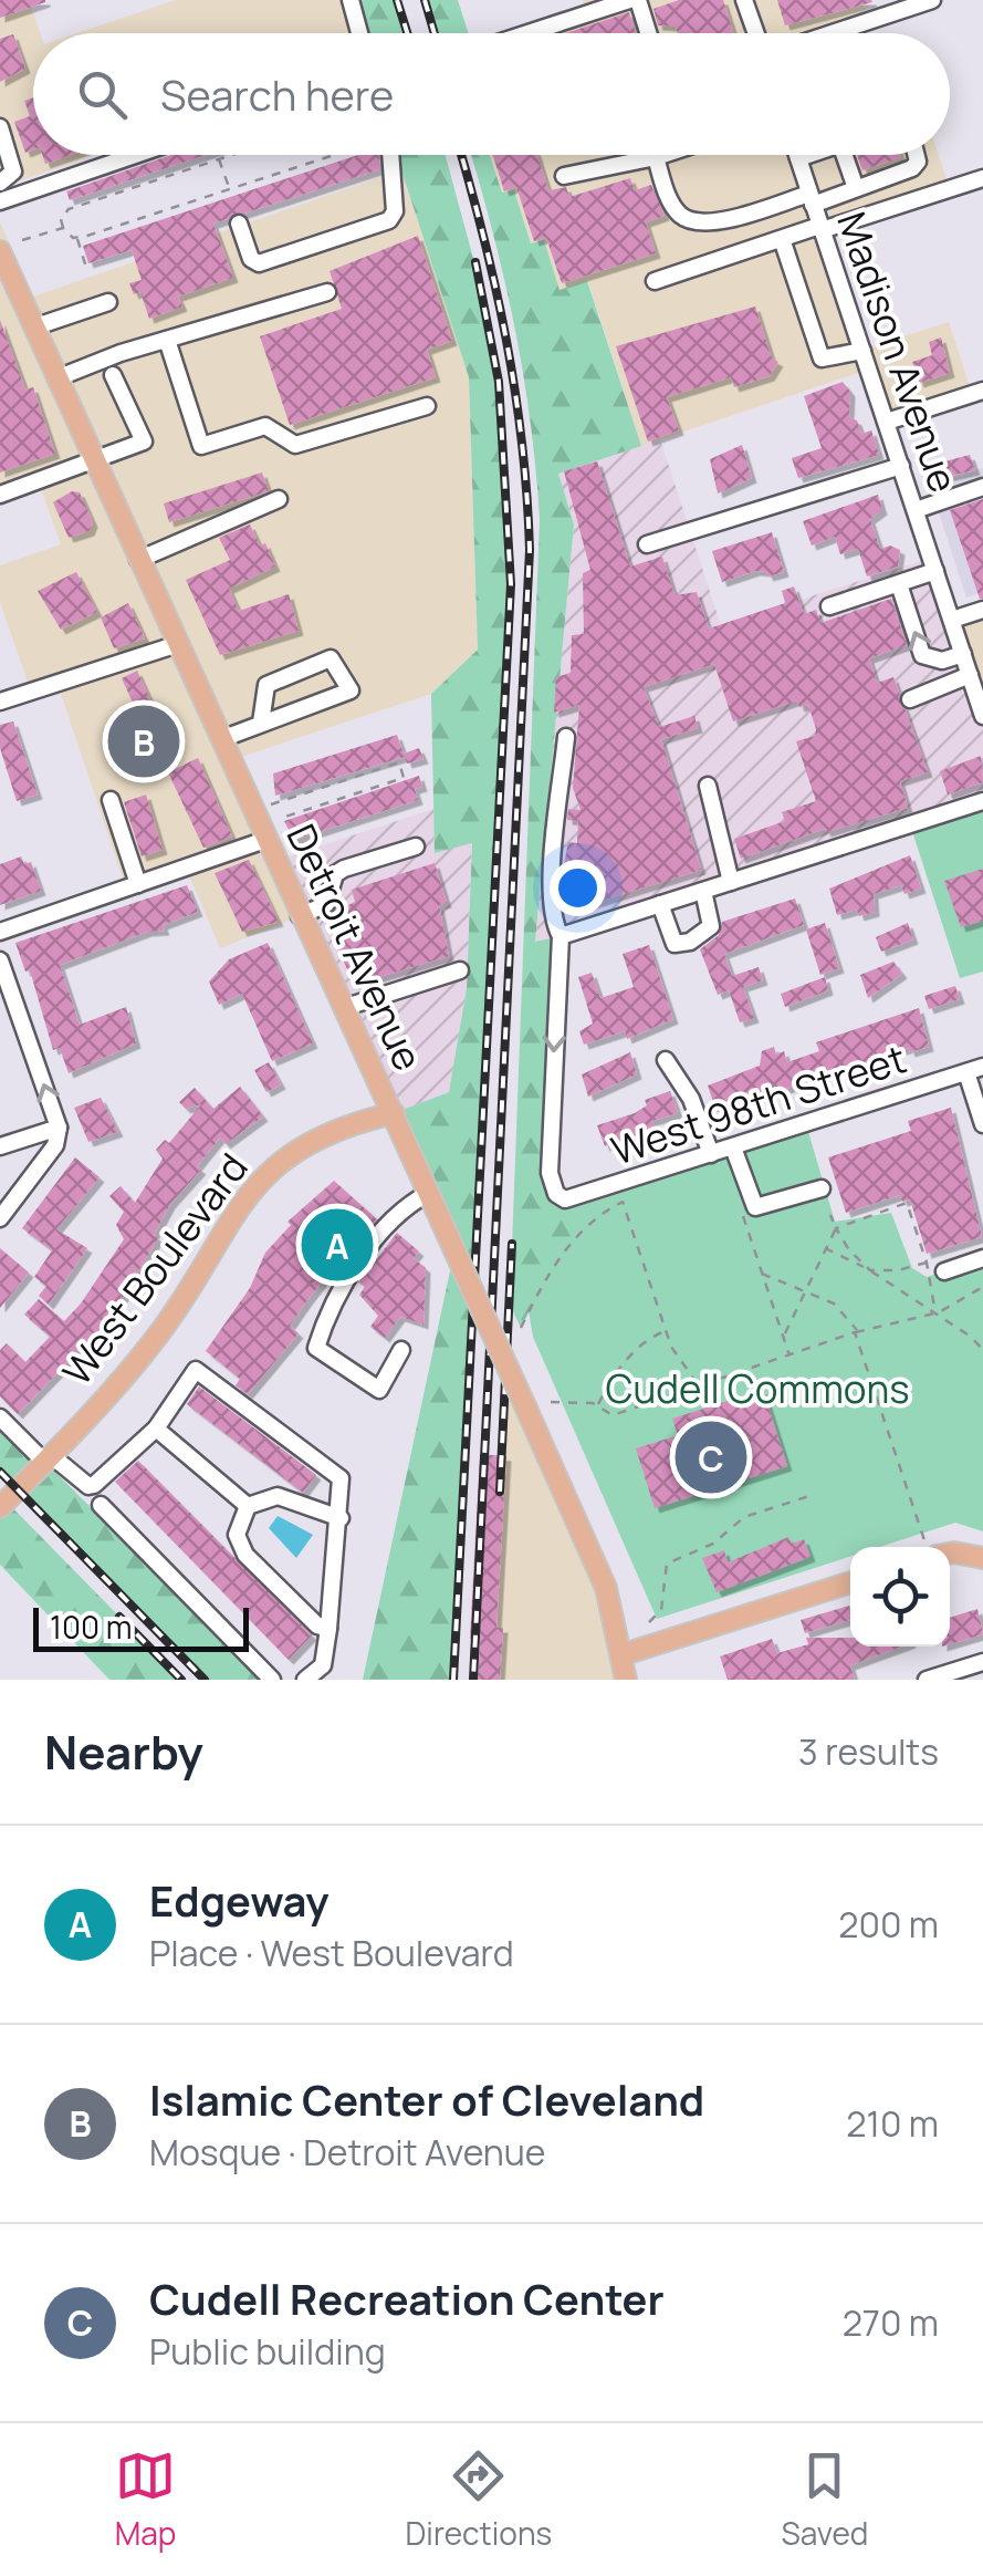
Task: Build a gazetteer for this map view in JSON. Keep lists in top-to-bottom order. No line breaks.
{"streets":{"main road":["Detroit Avenue","West Boulevard"],"street":["Madison Avenue","West 98th Street"]},"crossings":[["Detroit Avenue","West Boulevard"]],"parks":["Cudell Commons"],"scale_bar":"100 m","page":{"search":"Search here","pins":["B","A","C"],"scale":"100 m","heading":["Nearby","3 results"],"list":[{"mark":"A","name":"Edgeway","note":"Place · West Boulevard","value":"200 m"},{"mark":"B","name":"Islamic Center of Cleveland","note":"Mosque · Detroit Avenue","value":"210 m"},{"mark":"C","name":"Cudell Recreation Center","note":"Public building","value":"270 m"}],"nav":["Map","Directions","Saved"]}}
